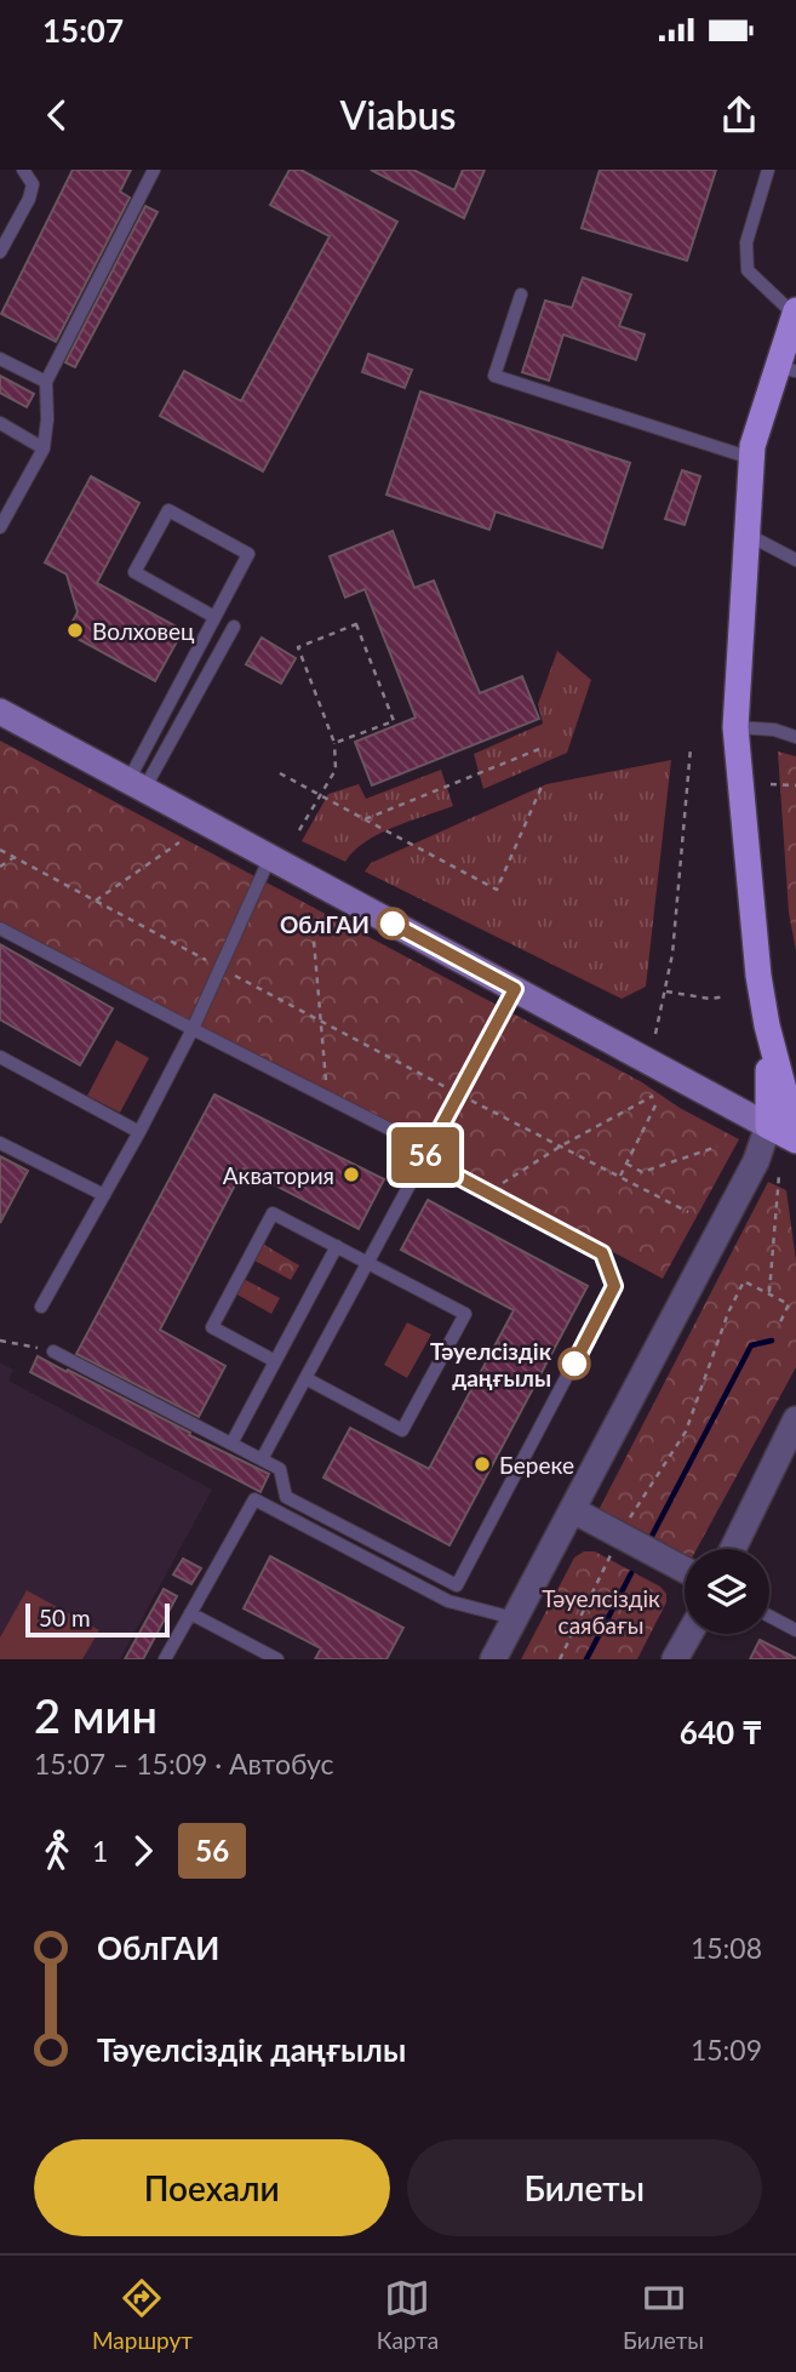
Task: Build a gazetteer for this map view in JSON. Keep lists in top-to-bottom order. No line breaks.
{"parks":["Тәуелсіздік саябағы"],"places":["Волховец","ОблГАИ","Акватория","Тәуелсіздік даңғылы","Береке"],"lines":["bus line 56"],"scale_bar":"50 m","page":{"status":"15:07","header":"Viabus","on_map":"56","scale":"50 m","heading":["2 мин","15:07 – 15:09 · Автобус","640 ₸"],"legs":["1","56"],"list":[{"name":"ОблГАИ","value":"15:08"},{"name":"Тәуелсіздік даңғылы","value":"15:09"}],"buttons":["Поехали","Билеты"],"tabs":["Маршрут","Карта","Билеты"]}}
